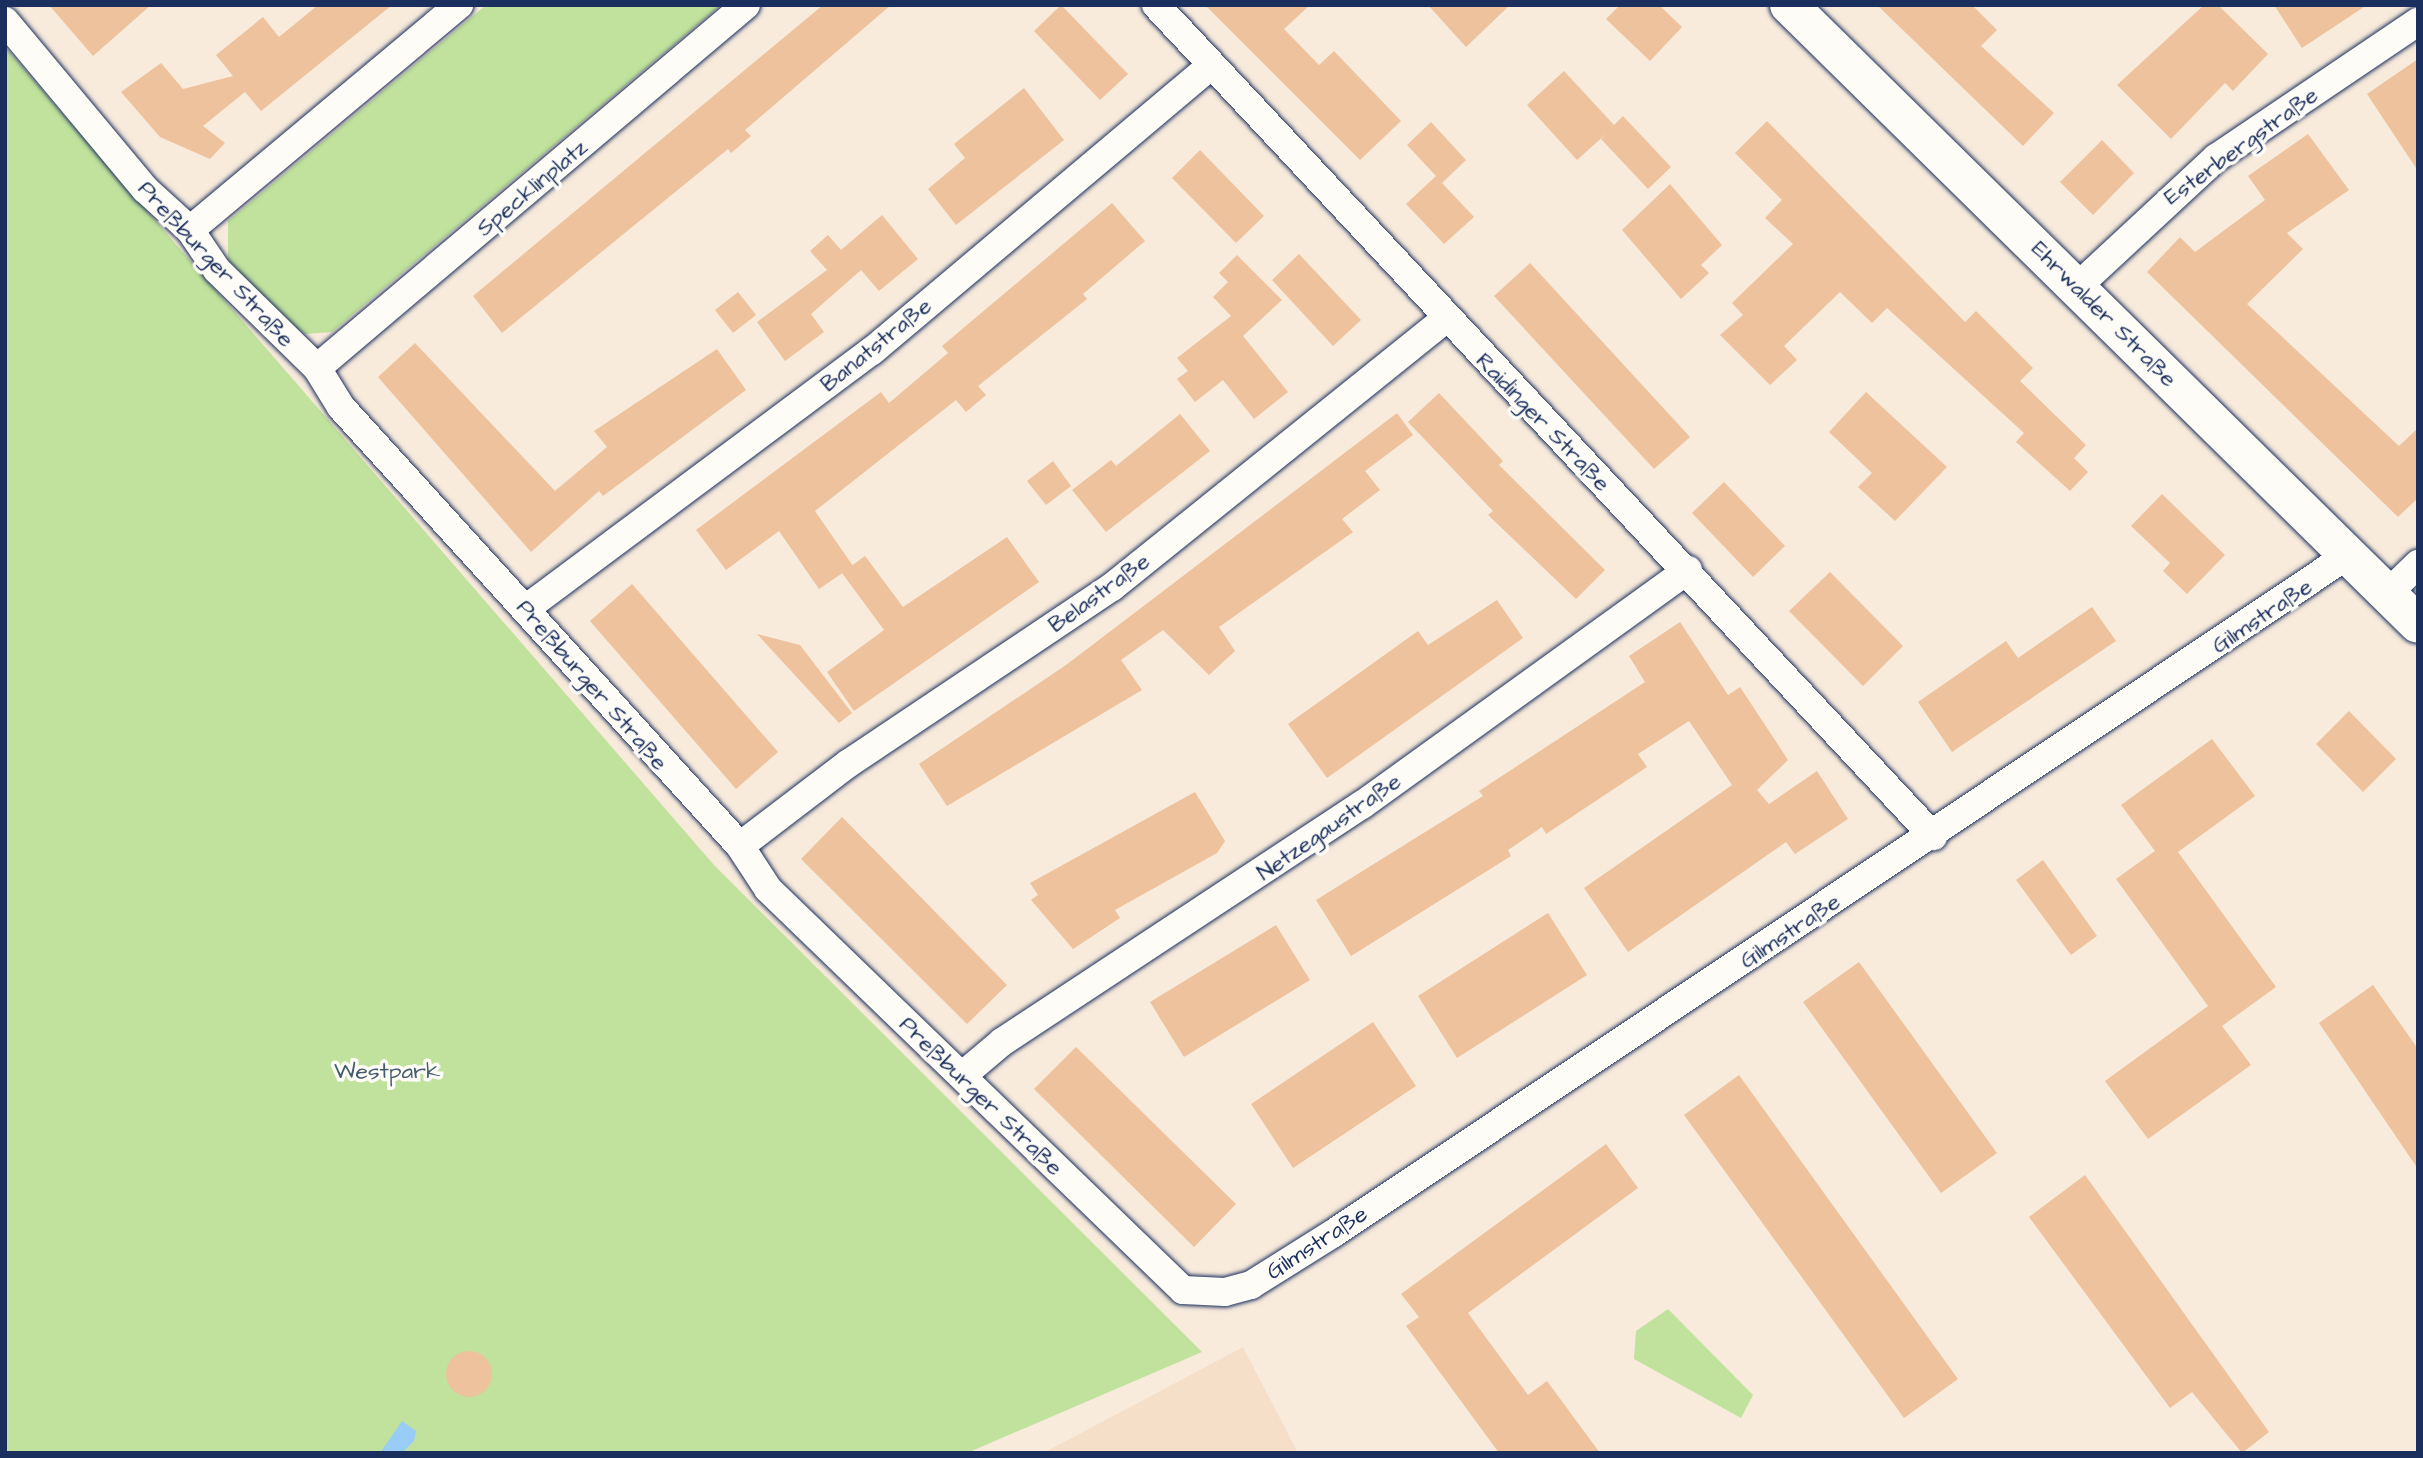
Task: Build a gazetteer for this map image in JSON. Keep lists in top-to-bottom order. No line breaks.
{"streets":{"street":["Esterbergstraße","Specklinplatz","Preßburger Straße","Ehrwalder Straße","Banatstraße","Raidinger Straße","Belastraße","Gilmstraße","Netzegaustraße"]},"crossings":[["Esterbergstraße","Ehrwalder Straße"],["Specklinplatz","Preßburger Straße"],["Preßburger Straße","Banatstraße"],["Preßburger Straße","Belastraße"],["Preßburger Straße","Gilmstraße"],["Preßburger Straße","Netzegaustraße"],["Ehrwalder Straße","Gilmstraße"],["Banatstraße","Raidinger Straße"],["Raidinger Straße","Belastraße"],["Raidinger Straße","Gilmstraße"],["Raidinger Straße","Netzegaustraße"]],"parks":["Westpark"]}
